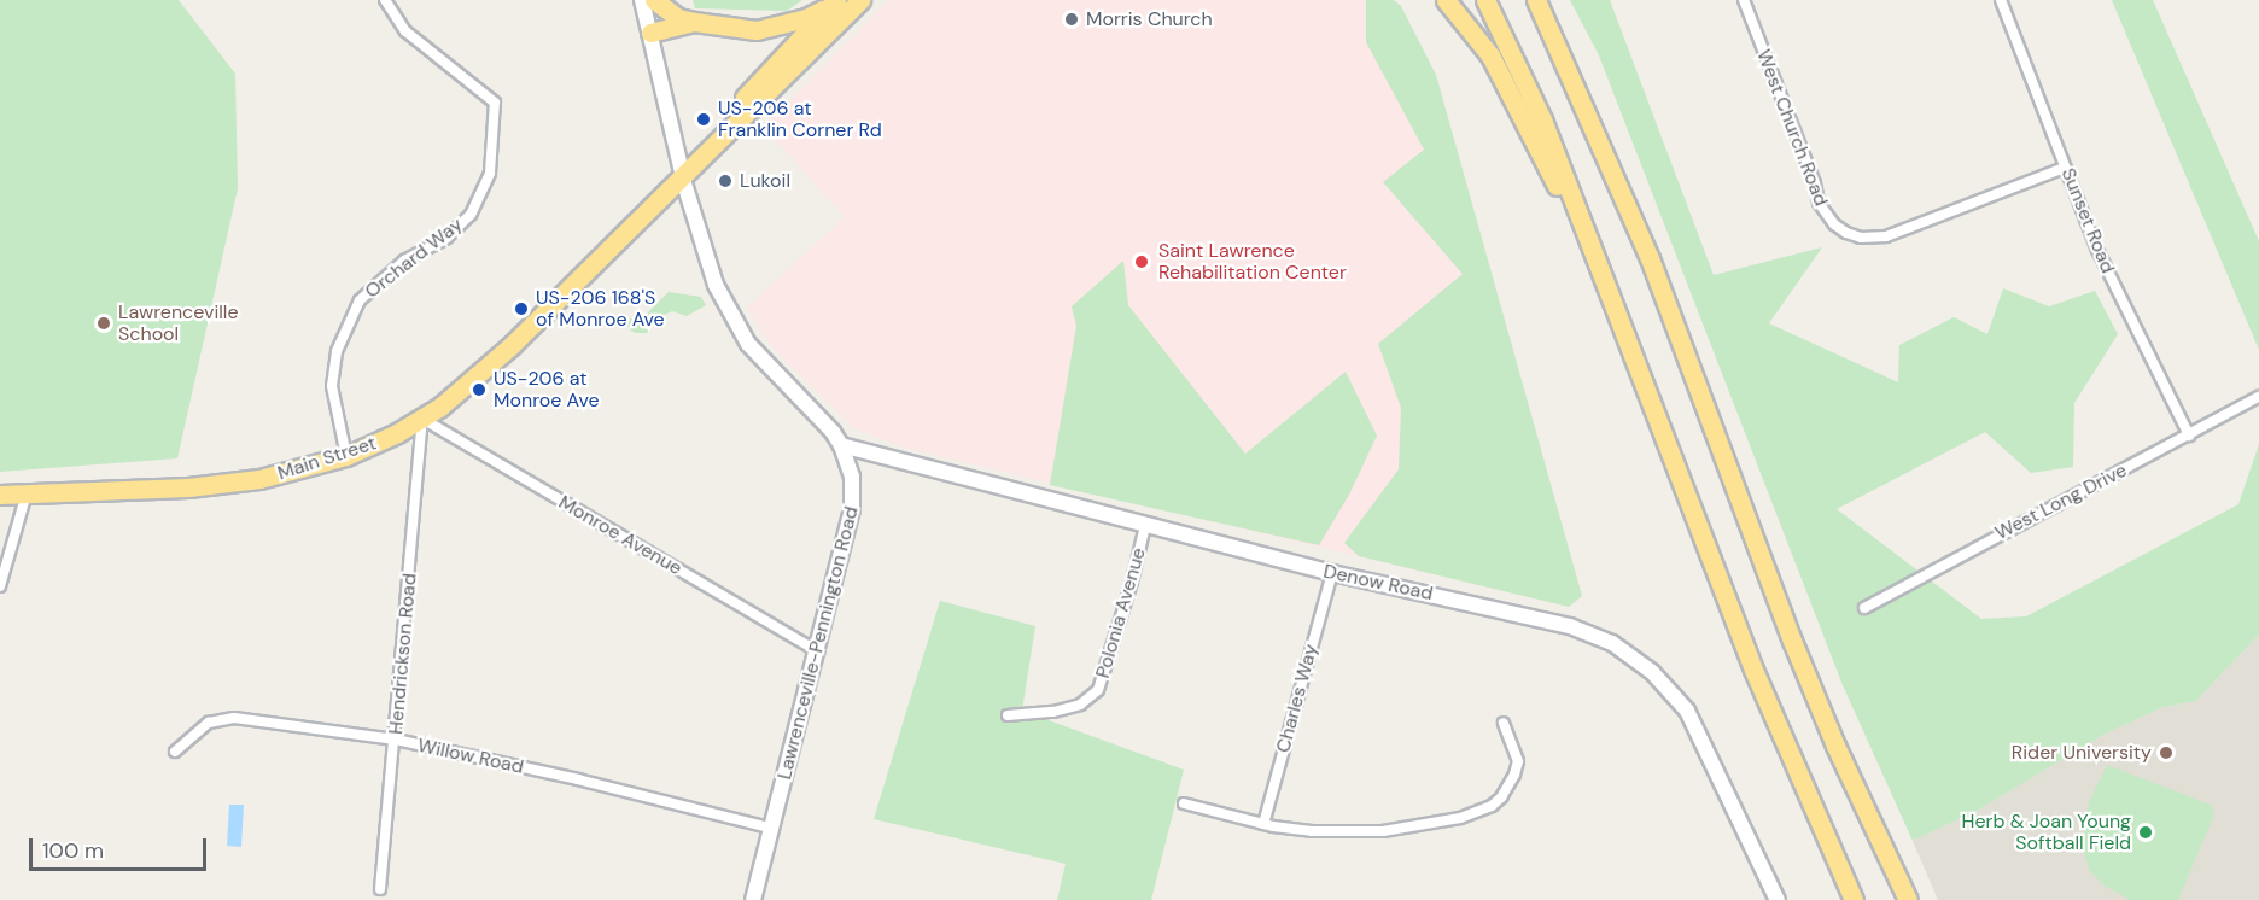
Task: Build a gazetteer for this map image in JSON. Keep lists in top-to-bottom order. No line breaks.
{"streets":{"highway":["Main Street"],"street":["West Church Road","Sunset Road","Orchard Way","West Long Drive","Monroe Avenue","Denow Road","Polonia Avenue","Lawrenceville-Pennington Road","Hendrickson Road","Charles Way","Willow Road"]},"crossings":[["West Church Road","Sunset Road"],["Sunset Road","West Long Drive"],["Orchard Way","Main Street"],["Main Street","Monroe Avenue"],["Main Street","Lawrenceville-Pennington Road"],["Main Street","Hendrickson Road"],["Monroe Avenue","Lawrenceville-Pennington Road"],["Monroe Avenue","Hendrickson Road"],["Denow Road","Polonia Avenue"],["Denow Road","Lawrenceville-Pennington Road"],["Denow Road","Charles Way"],["Lawrenceville-Pennington Road","Willow Road"],["Hendrickson Road","Willow Road"]],"places":["Morris Church","US-206 at Franklin Corner Rd","Lukoil","Saint Lawrence Rehabilitation Center","US-206 168'S of Monroe Ave","Lawrenceville School","US-206 at Monroe Ave","Rider University","Herb & Joan Young Softball Field"],"scale_bar":"100 m"}
